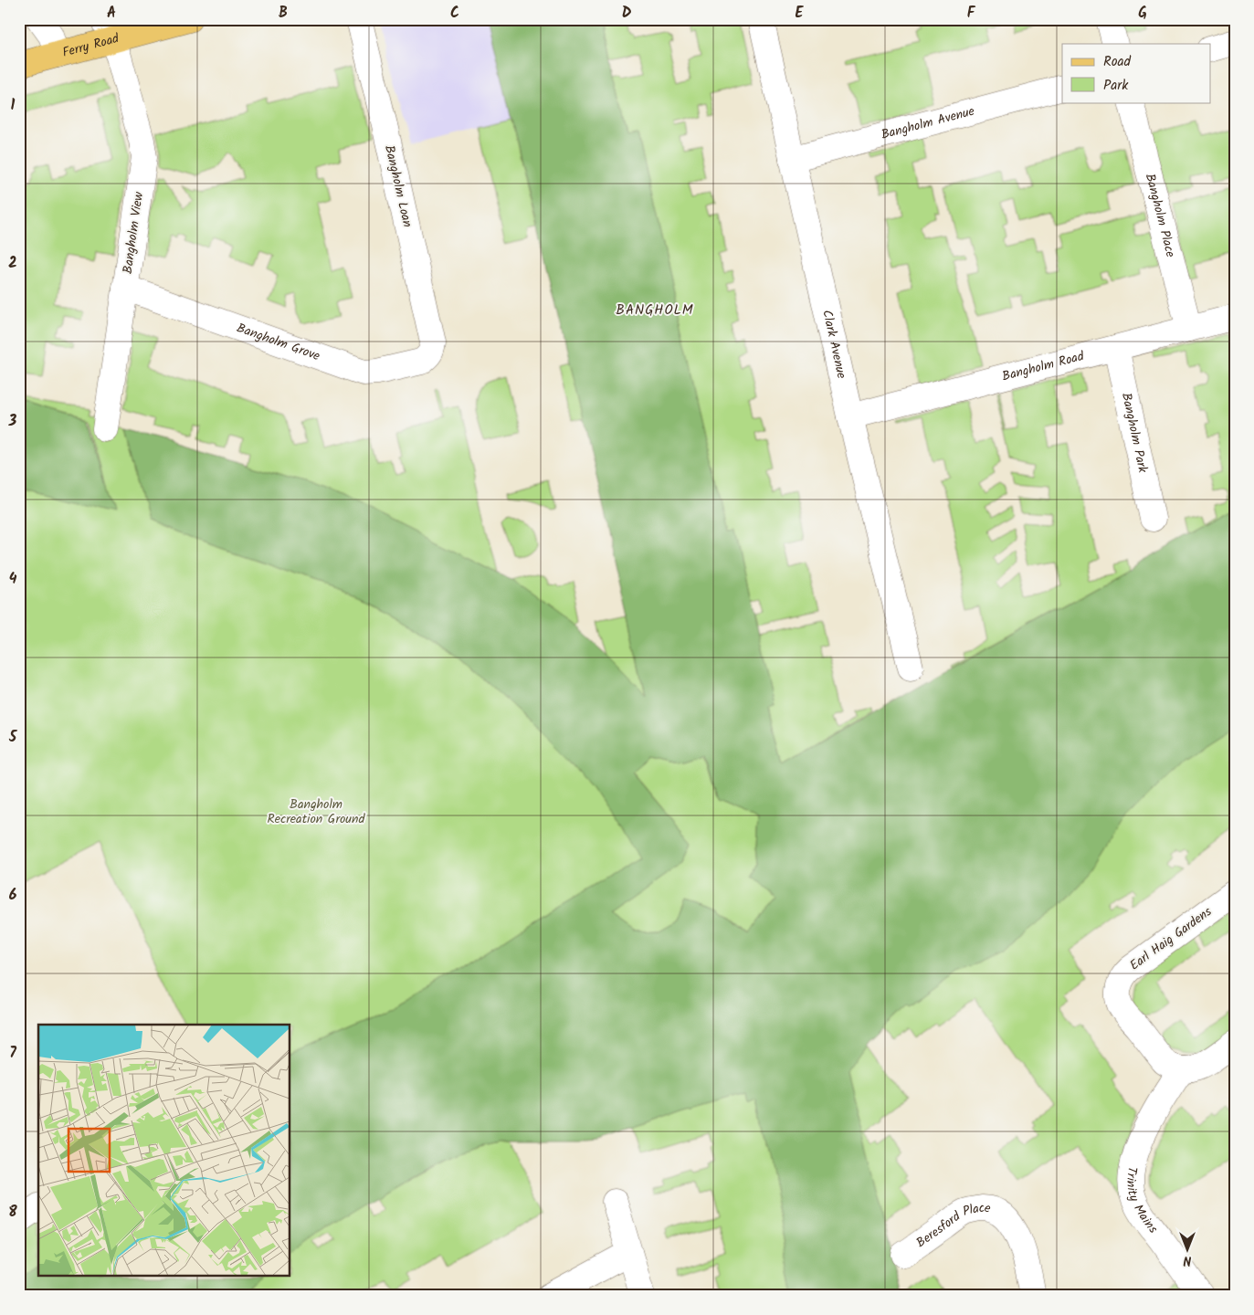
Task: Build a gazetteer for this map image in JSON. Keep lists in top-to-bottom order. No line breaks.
{"streets":{"main road":["Ferry Road"],"street":["Bangholm Avenue","Bangholm Loan","Bangholm Place","Bangholm View","Bangholm Grove","Clark Avenue","Bangholm Road","Bangholm Park","Earl Haig Gardens","Trinity Mains","Beresford Place"]},"crossings":[["Ferry Road","Bangholm View"],["Bangholm Avenue","Clark Avenue"],["Bangholm Loan","Bangholm Grove"],["Bangholm Place","Bangholm Road"],["Bangholm View","Bangholm Grove"],["Clark Avenue","Bangholm Road"],["Bangholm Road","Bangholm Park"],["Earl Haig Gardens","Trinity Mains"]],"districts":["BANGHOLM"],"parks":["Bangholm Recreation Ground"],"legend":["Road","Park"],"north":"bottom","grid":{"columns":["A","B","C","D","E","F","G"],"rows":["1","2","3","4","5","6","7","8"]}}
